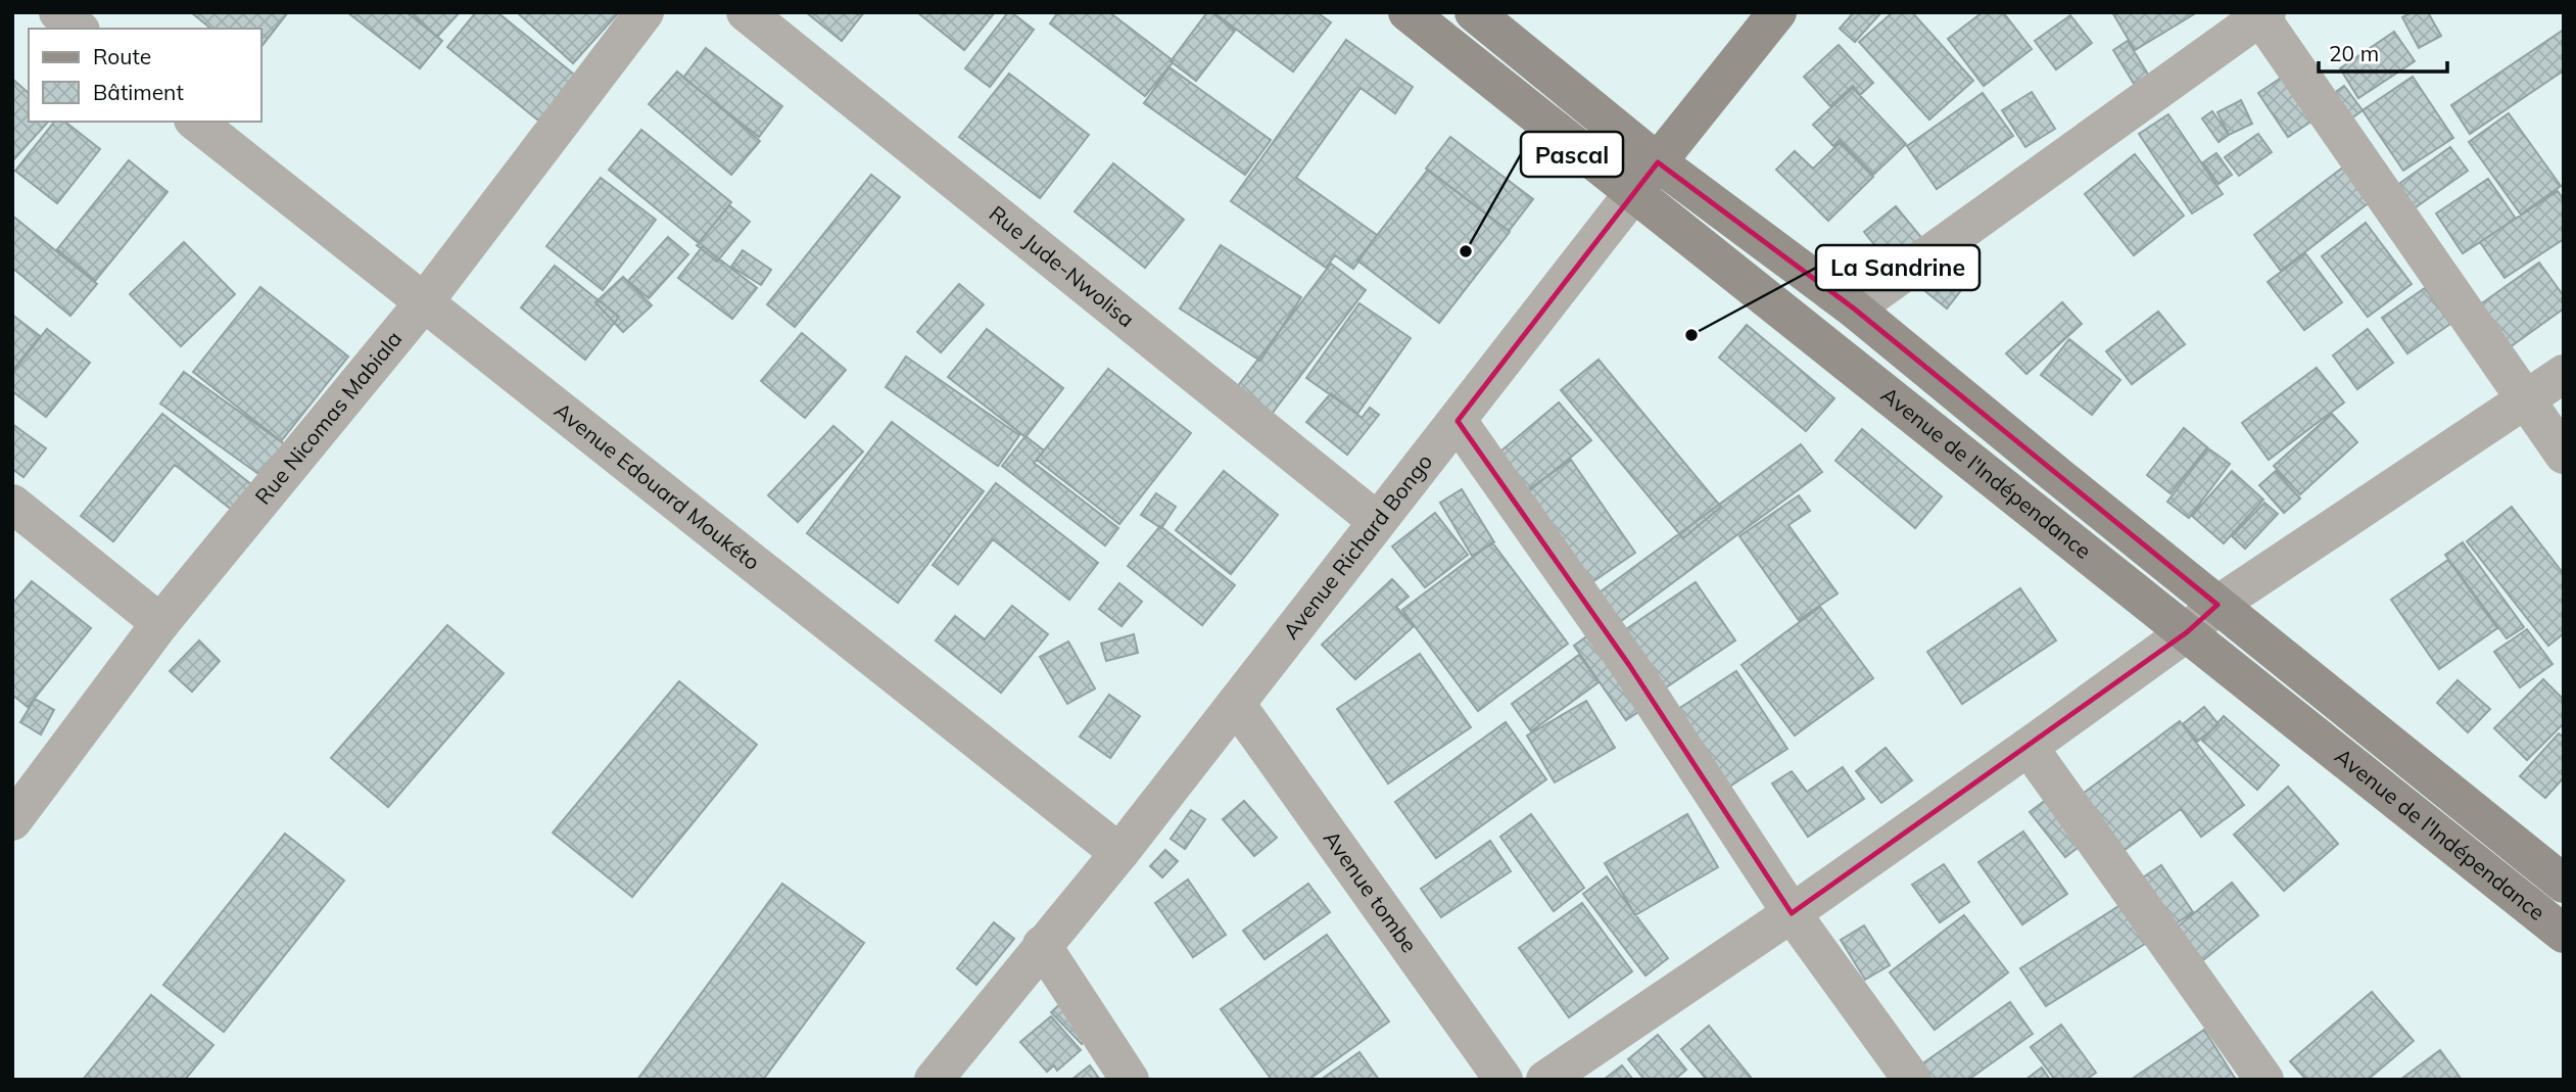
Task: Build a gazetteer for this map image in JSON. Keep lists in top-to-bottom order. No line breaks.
{"streets":{"street":["Rue Jude-Nwolisa","Rue Nicomas Mabiala","Avenue de l'Indépendance","Avenue Edouard Moukéto","Avenue Richard Bongo","Avenue tombe"]},"crossings":[["Rue Jude-Nwolisa","Avenue Richard Bongo"],["Rue Nicomas Mabiala","Avenue Edouard Moukéto"],["Avenue de l'Indépendance","Avenue Richard Bongo"],["Avenue Edouard Moukéto","Avenue Richard Bongo"],["Avenue Richard Bongo","Avenue tombe"]],"places":["Pascal","La Sandrine"],"legend":["Route","Bâtiment"],"scale_bar":"20 m"}
